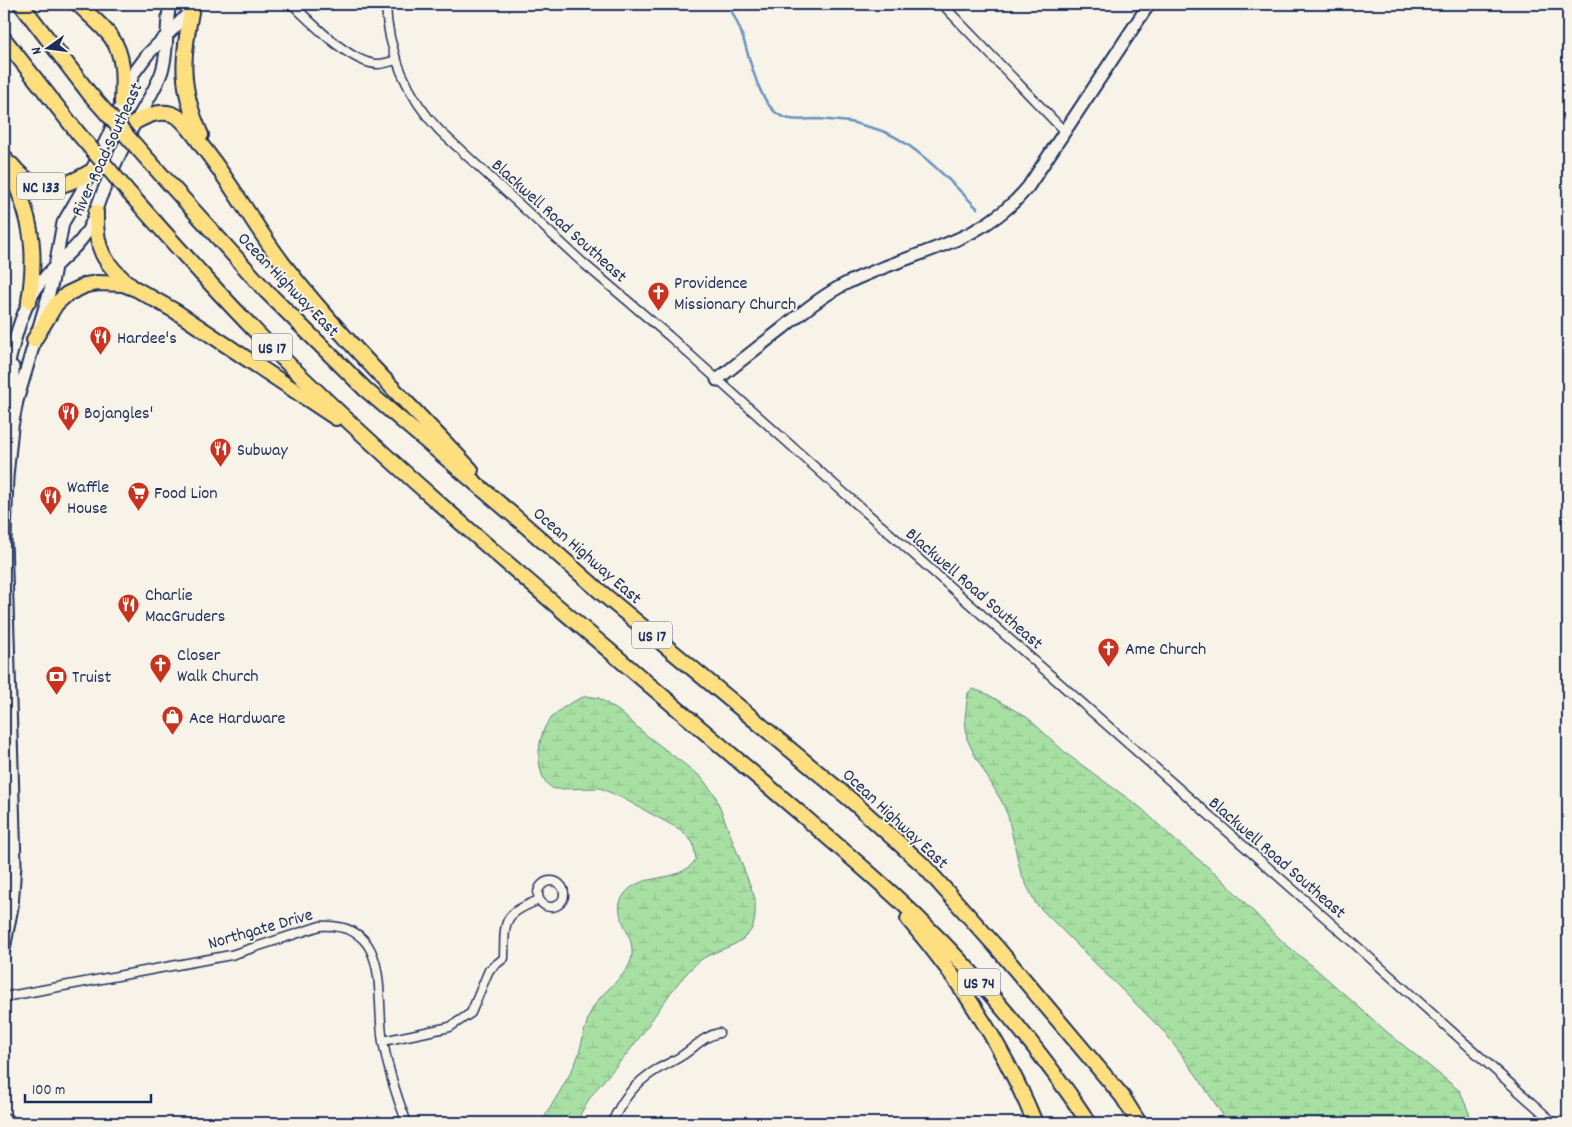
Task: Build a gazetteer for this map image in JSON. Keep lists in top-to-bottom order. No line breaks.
{"streets":{"highway":["NC 133","Ocean Highway East","US 17","US 74"],"main road":["River Road Southeast"],"street":["Blackwell Road Southeast","Northgate Drive"]},"crossings":[["River Road Southeast","NC 133"],["US 17","US 74"]],"places":{"church":["Providence Missionary Church","Ame Church","Closer Walk Church"],"restaurant":["Hardee's","Bojangles'","Subway","Waffle House","Charlie MacGruders"],"supermarket":["Food Lion"],"bank":["Truist"],"shop":["Ace Hardware"]},"scale_bar":"100 m","north":"left"}
